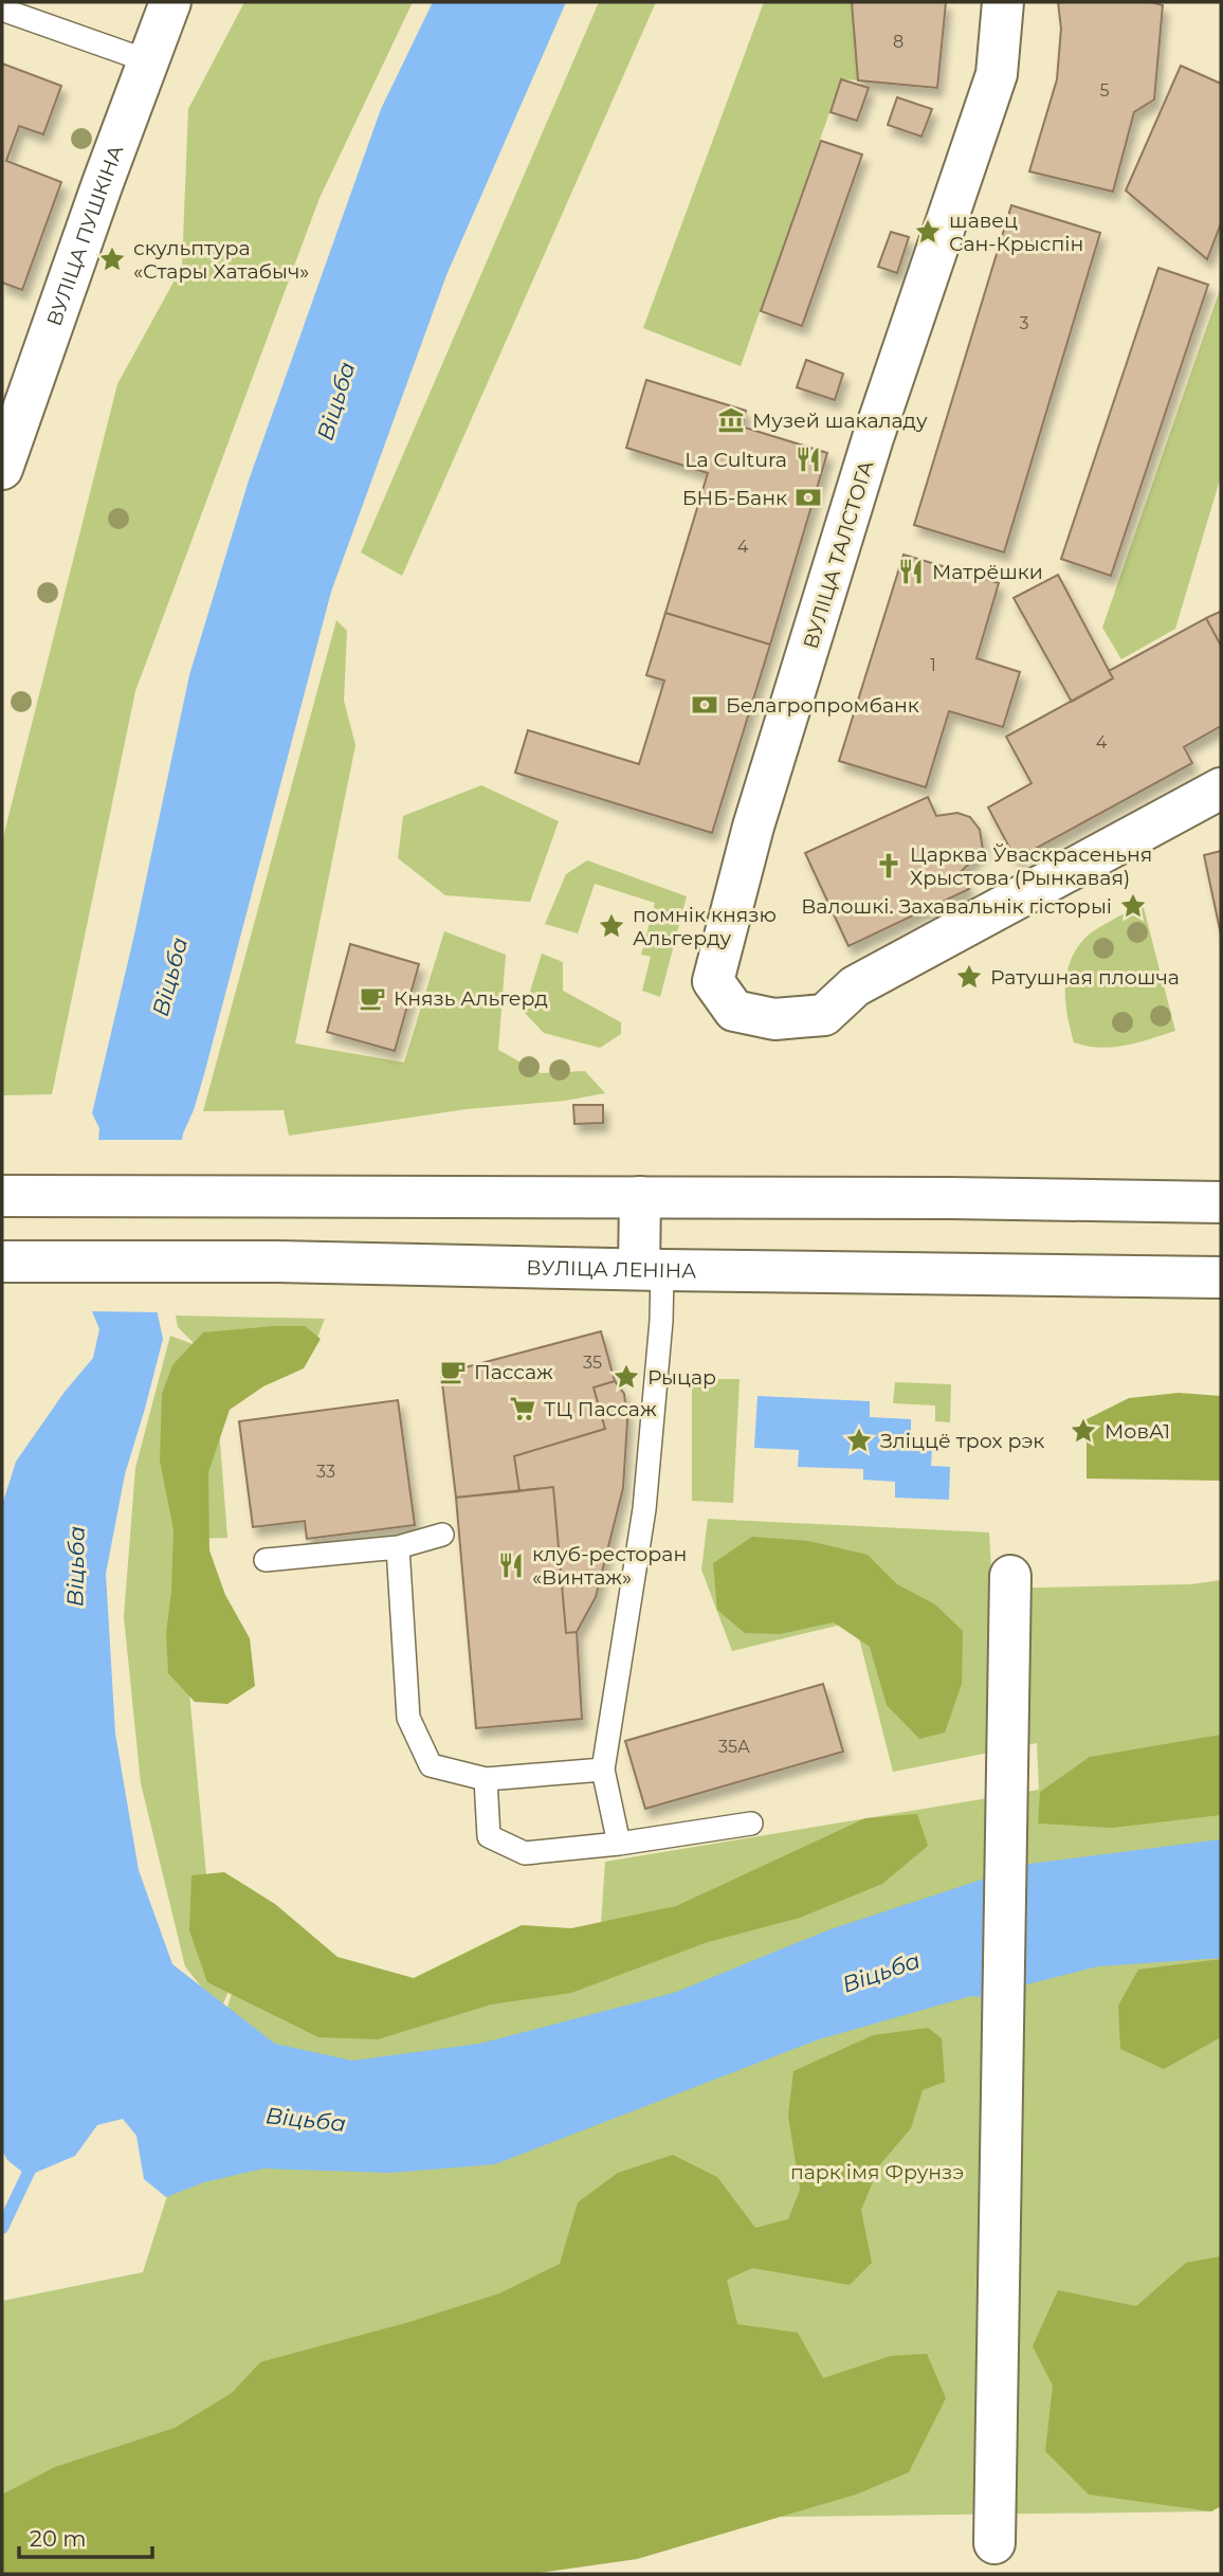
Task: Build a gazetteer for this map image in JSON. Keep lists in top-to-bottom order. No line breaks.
{"streets":{"street":["ВУЛІЦА ПУШКІНА","ВУЛІЦА ТАЛСТОГА","ВУЛІЦА ЛЕНІНА"]},"water":["Віцьба"],"parks":["парк імя Фрунзэ"],"places":{"place":["шавец Сан-Крыспін","скульптура «Стары Хатабыч»","Валошкі. Захавальнік гісторыі","помнік князю Альгерду","Ратушная плошча","Рыцар","МовА1","Зліццё трох рэк"],"museum":["Музей шакаладу"],"restaurant":["La Cultura","Матрёшки","клуб-ресторан «Винтаж»"],"bank":["БНБ-Банк","Белагропромбанк"],"church":["Царква Ўваскрасеньня Хрыстова (Рынкавая)"],"cafe":["Князь Альгерд","Пассаж"],"supermarket":["ТЦ Пассаж"]},"house_numbers":["8","5","3","4","1","4","35","33","35А"],"scale_bar":"20 m"}
